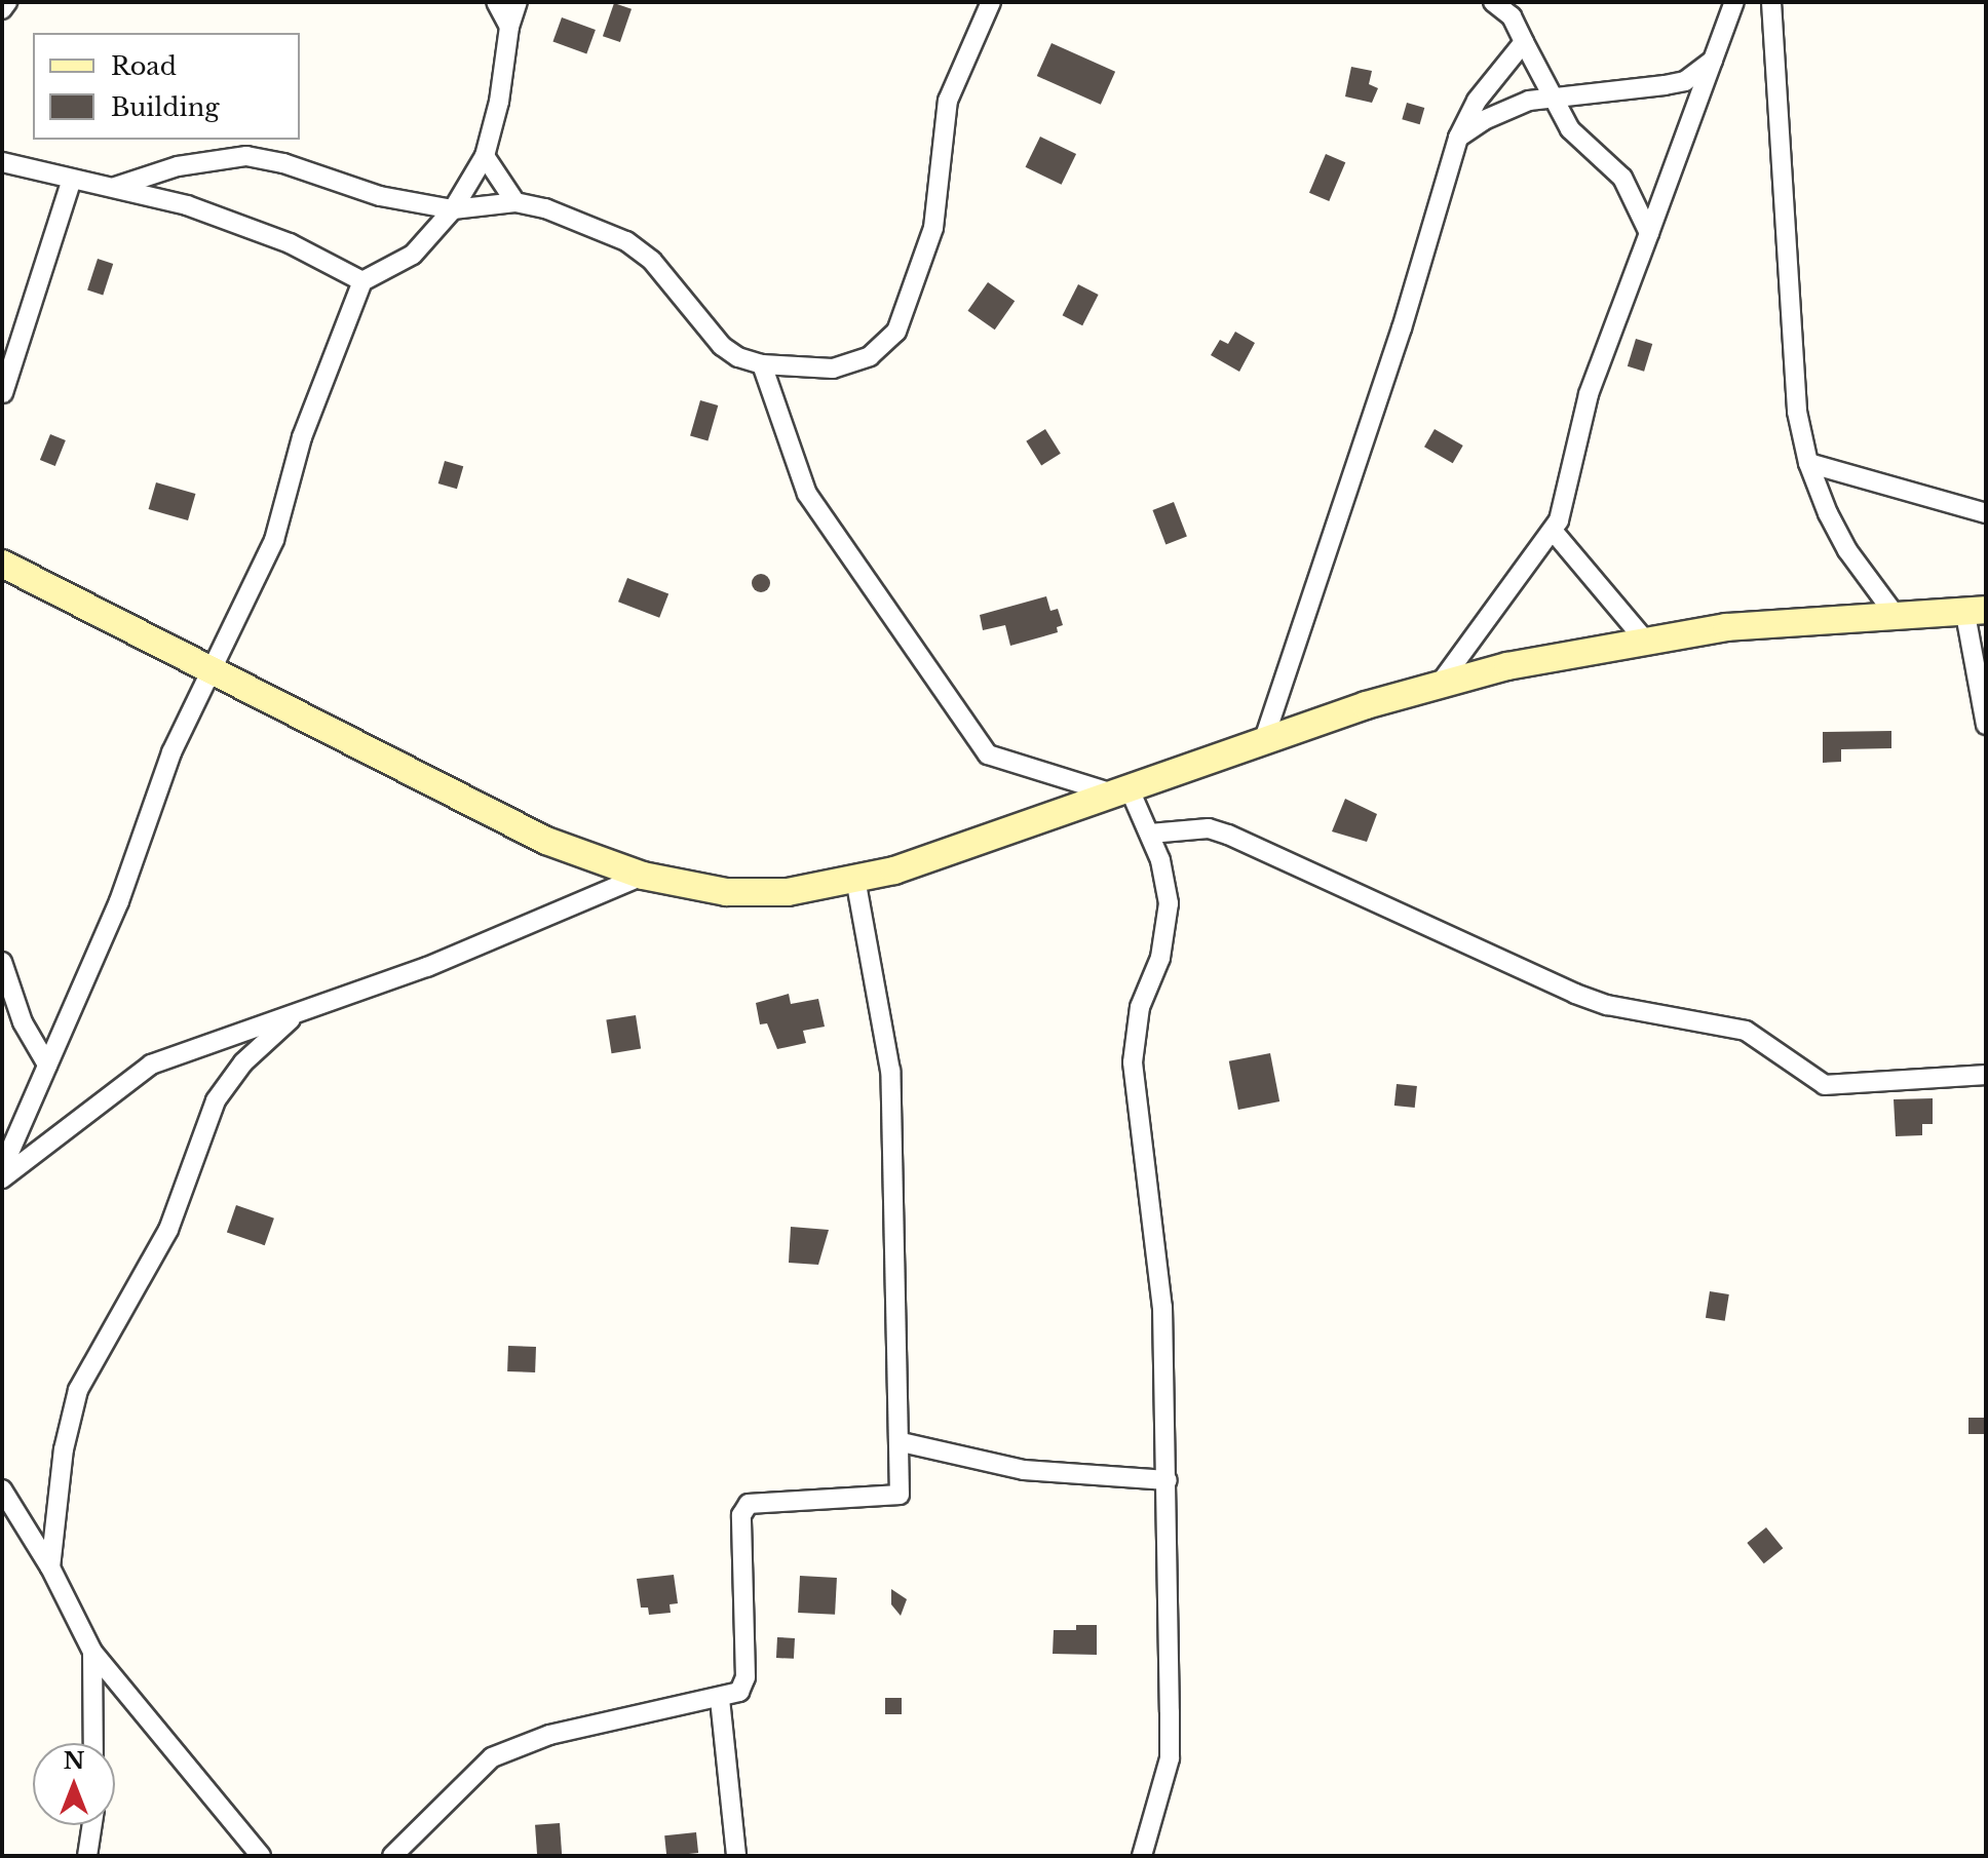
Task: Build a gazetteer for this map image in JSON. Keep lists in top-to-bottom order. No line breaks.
{"legend":["Road","Building"],"north":"top"}
